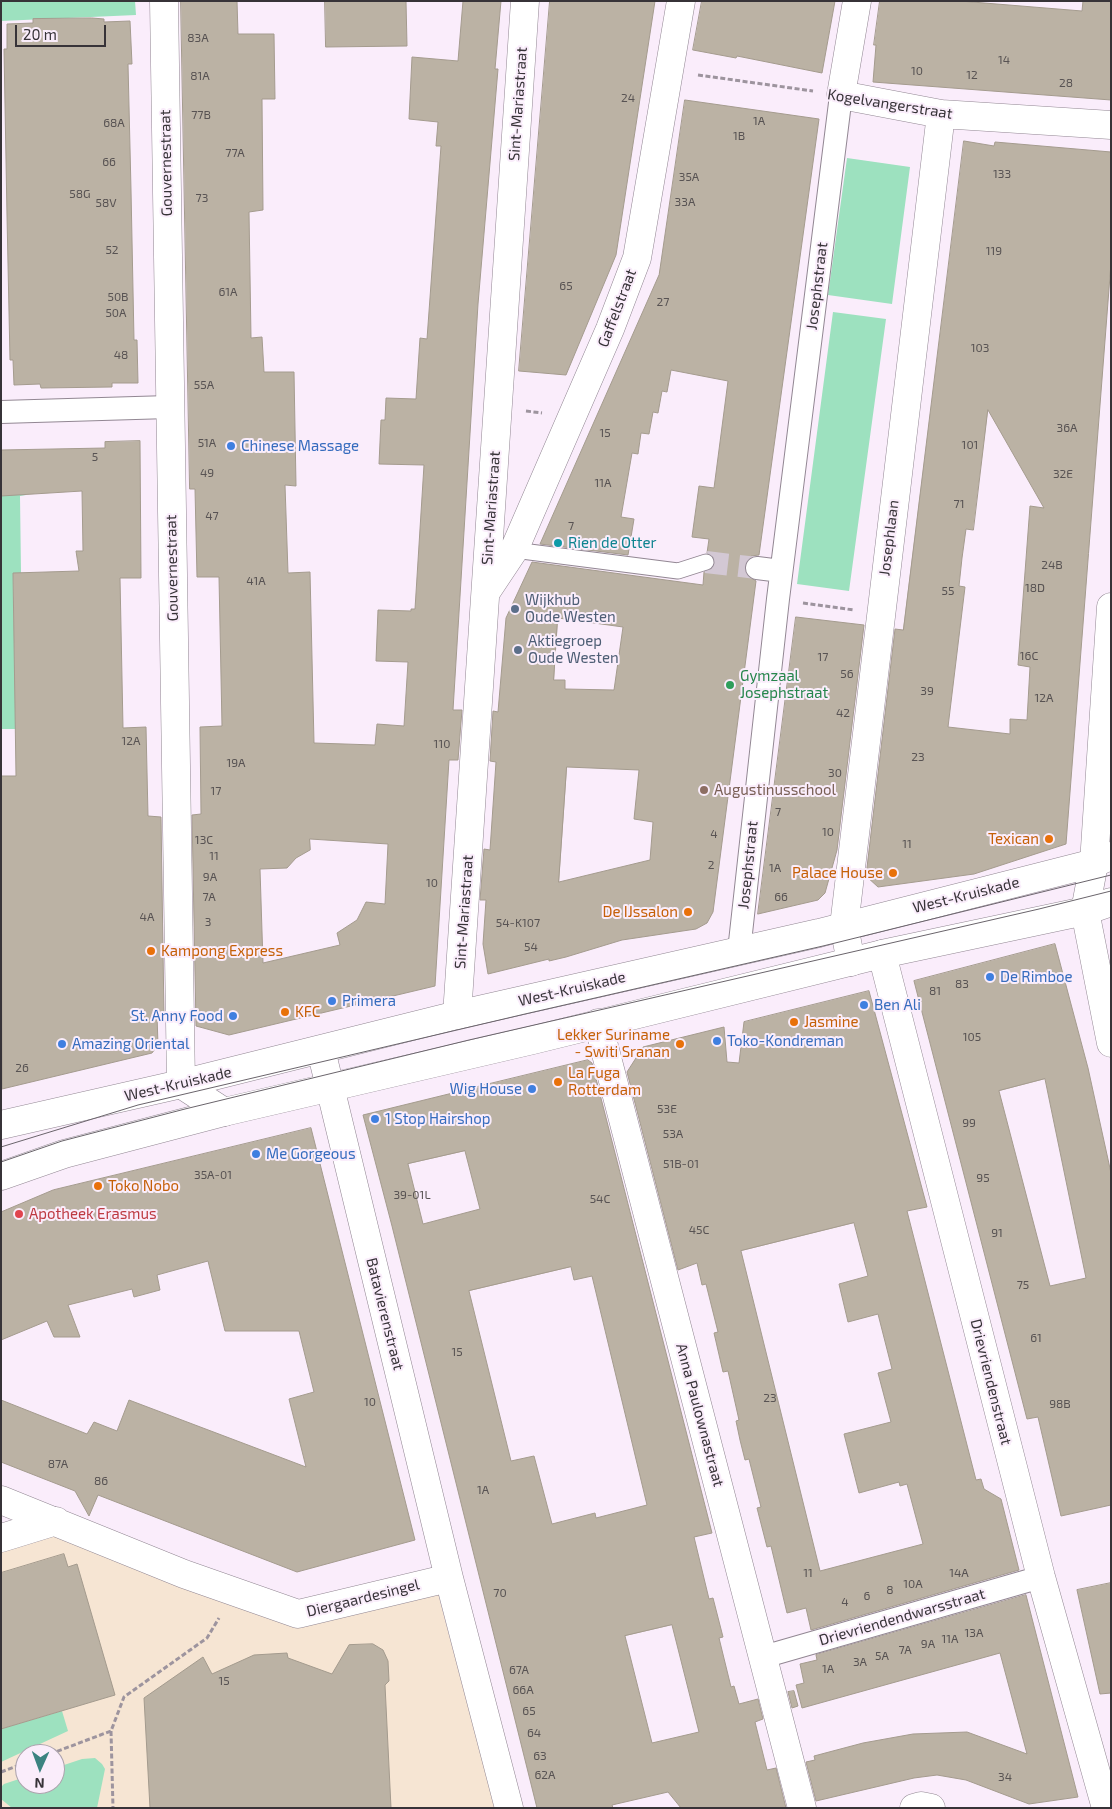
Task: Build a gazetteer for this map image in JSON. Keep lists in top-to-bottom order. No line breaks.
{"streets":{"street":["Sint-Mariastraat","Kogelvangerstraat","Gouvernestraat","Josephstraat","Gaffelstraat","Josephlaan","West-Kruiskade","Batavierenstraat","Drievriendenstraat","Anna Paulownastraat","Diergaardesingel","Drievriendendwarsstraat"]},"crossings":[["Sint-Mariastraat","Gaffelstraat"],["Sint-Mariastraat","West-Kruiskade"],["Kogelvangerstraat","Josephstraat"],["Kogelvangerstraat","Gaffelstraat"],["Kogelvangerstraat","Josephlaan"],["Gouvernestraat","West-Kruiskade"],["Josephstraat","West-Kruiskade"],["Josephlaan","West-Kruiskade"],["West-Kruiskade","Batavierenstraat"],["Batavierenstraat","Diergaardesingel"],["Drievriendenstraat","Drievriendendwarsstraat"],["Anna Paulownastraat","Drievriendendwarsstraat"]],"places":["Chinese Massage","Rien de Otter","Wijkhub Oude Westen","Aktiegroep Oude Westen","Gymzaal Josephstraat","Augustinusschool","Texican","Palace House","De IJssalon","Kampong Express","De Rimboe","Primera","Ben Ali","KFC","St. Anny Food","Jasmine","Toko-Kondreman","Amazing Oriental","Lekker Suriname - Switi Sranan","La Fuga Rotterdam","Wig House","1 Stop Hairshop","Me Gorgeous","Toko Nobo","Apotheek Erasmus"],"house_numbers":["83A","14","10","12","81A","28","24","77B","1A","68A","1B","77A","66","133","35A","58G","73","33A","58V","52","119","65","61A","50B","27","50A","103","48","55A","36A","15","51A","101","5","49","32E","11A","71","47","7","24B","41A","18D","55","16C","17","56","39","12A","42","12A","110","23","19A","30","17","7","10","4","13C","11","11","2","1A","9A","10","7A","66","4A","3","54-K107","54","83","81","105","26","53E","99","53A","51B-01","35A-01","95","39-01L","54C","45C","91","75","61","15","23","10","98B","87A","86","1A","11","14A","10A","8","70","6","4","13A","11A","9A","7A","5A","3A","1A","67A","15","66A","65","64","63","62A","34"],"scale_bar":"20 m","north":"bottom"}
